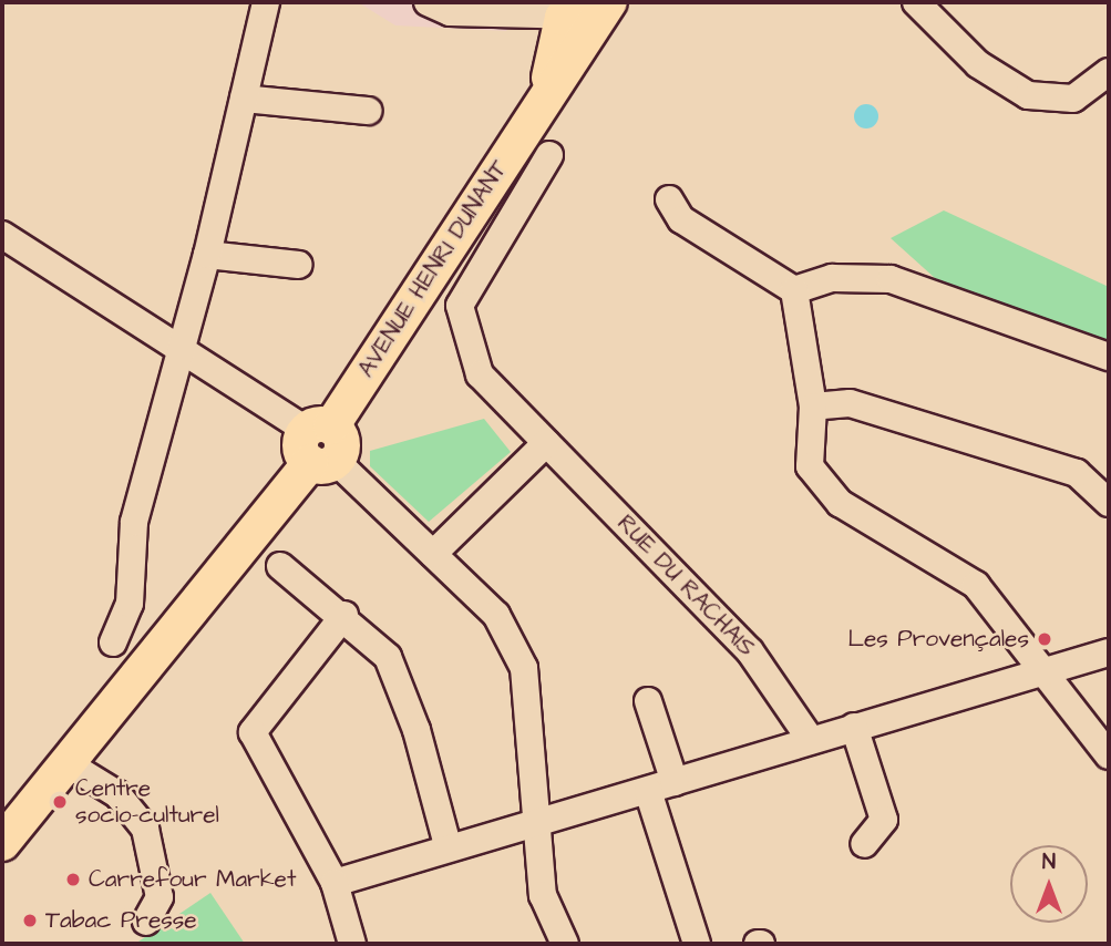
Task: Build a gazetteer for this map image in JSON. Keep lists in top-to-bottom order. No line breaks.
{"streets":{"main road":["AVENUE HENRI DUNANT"],"street":["RUE DU RACHAIS"]},"places":["Les Provençales","Centre socio-culturel","Carrefour Market","Tabac Presse"],"north":"top"}
